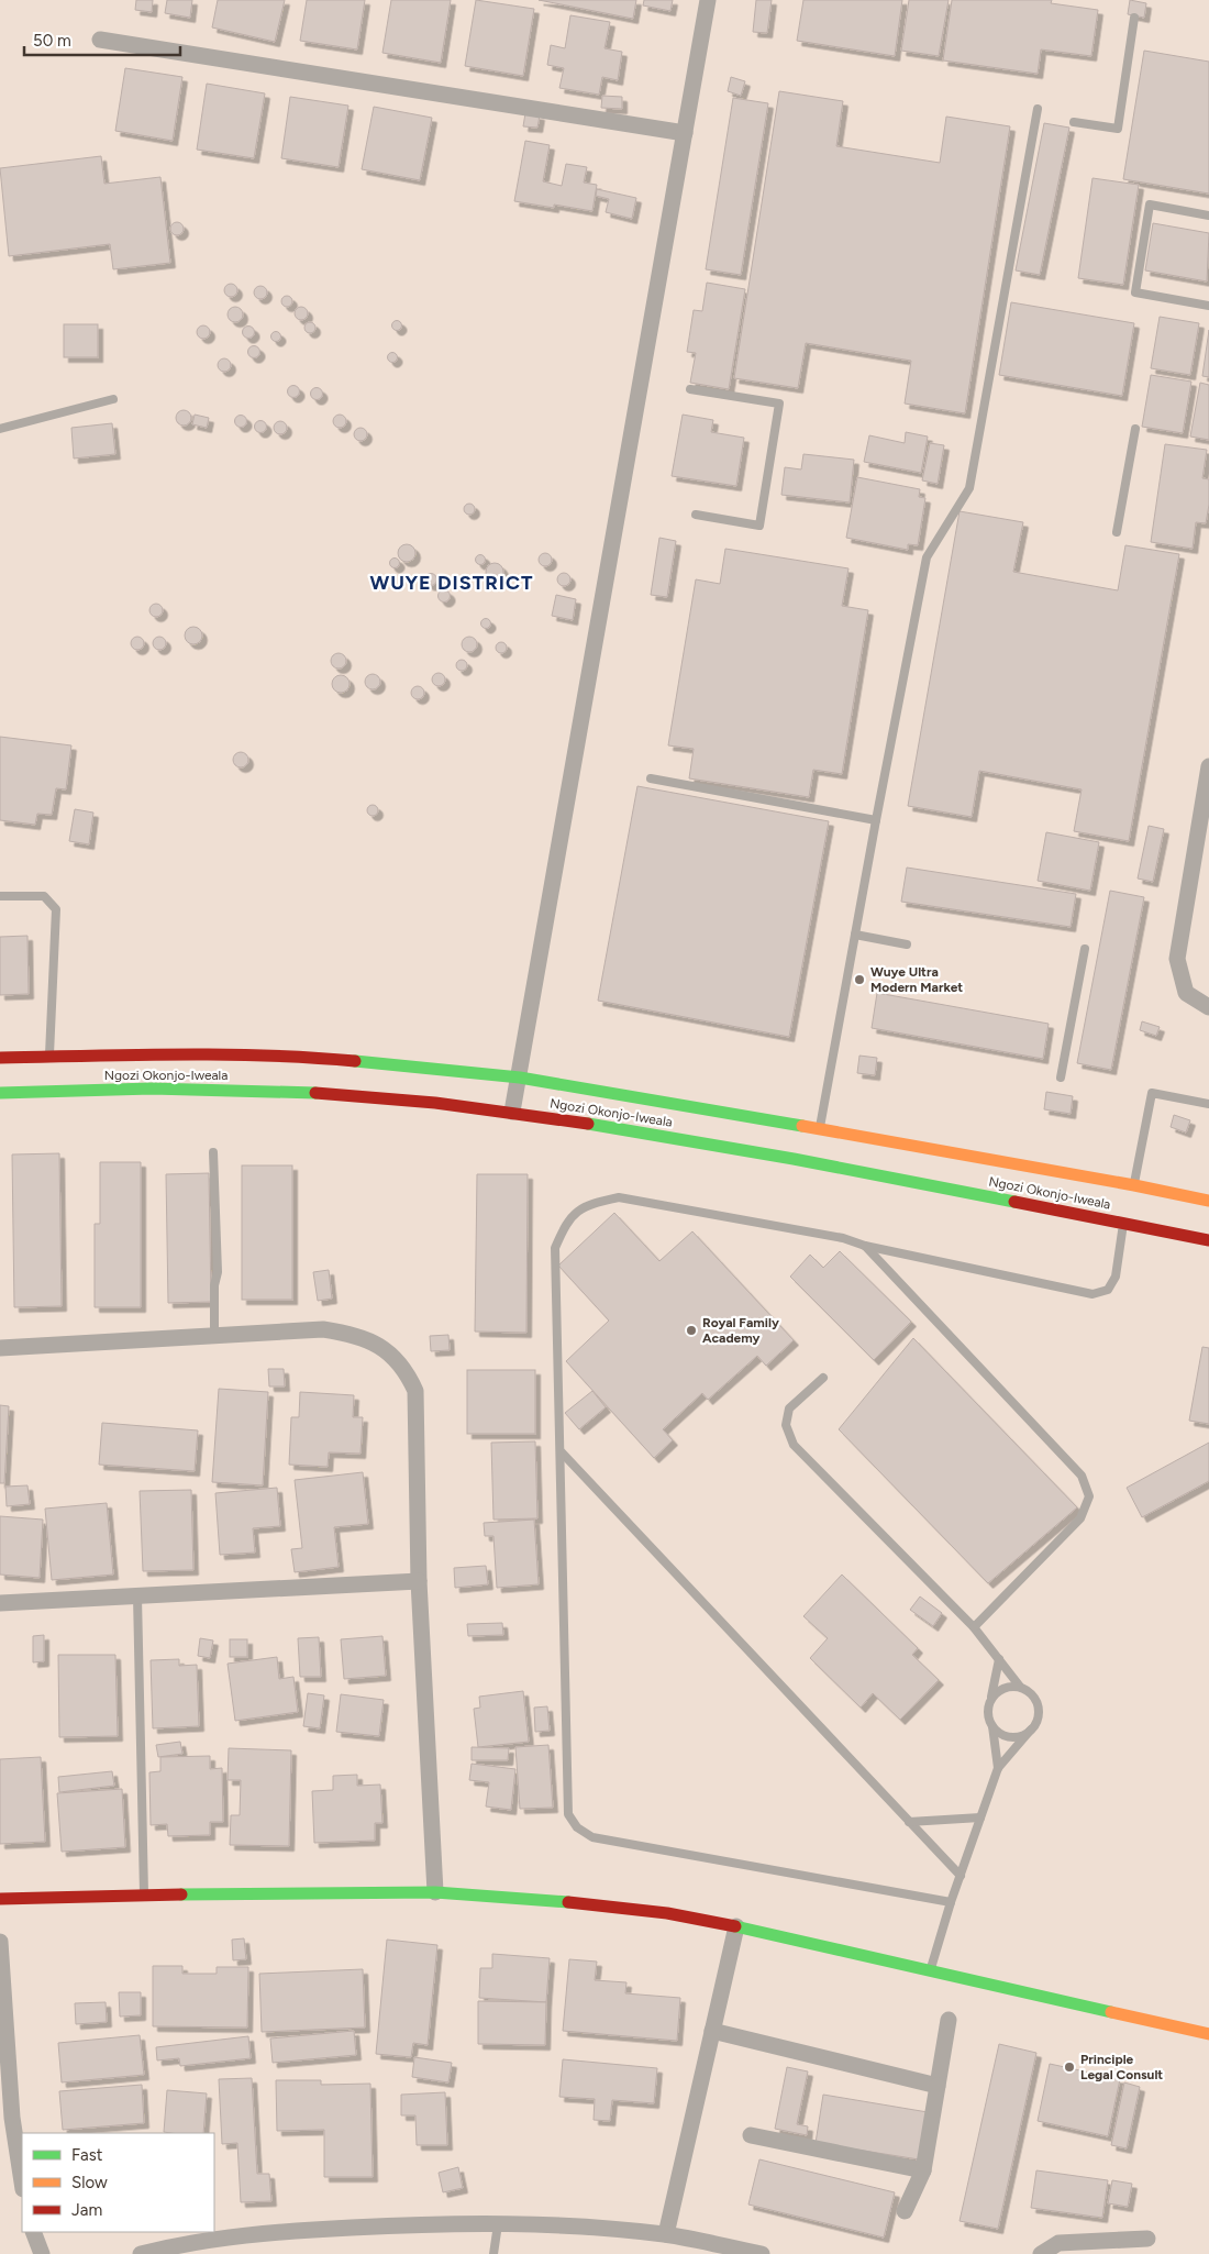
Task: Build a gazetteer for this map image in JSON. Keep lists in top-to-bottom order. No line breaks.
{"streets":{"street":["Ngozi Okonjo-Iweala"]},"districts":["WUYE DISTRICT"],"places":["Wuye Ultra Modern Market","Royal Family Academy","Principle Legal Consult"],"legend":["Fast","Slow","Jam"],"scale_bar":"50 m"}
